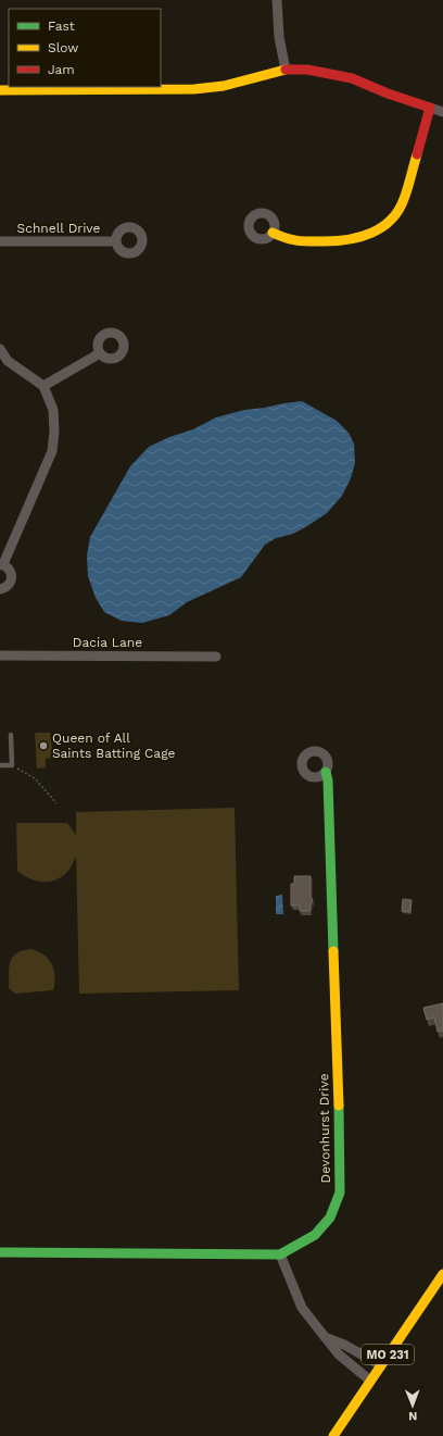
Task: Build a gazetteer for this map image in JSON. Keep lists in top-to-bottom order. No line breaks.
{"streets":{"street":["Schnell Drive","Dacia Lane","Devonhurst Drive","MO 231"]},"places":["Queen of All Saints Batting Cage"],"legend":["Fast","Slow","Jam"],"north":"bottom"}
